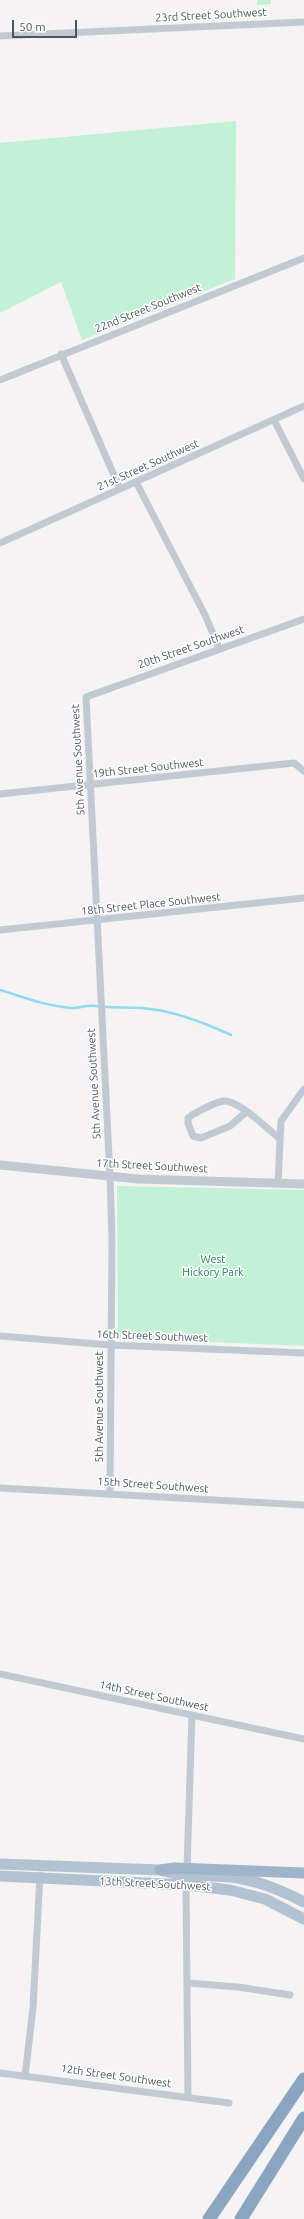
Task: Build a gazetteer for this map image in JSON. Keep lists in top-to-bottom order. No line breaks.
{"streets":{"main road":["13th Street Southwest"],"street":["23rd Street Southwest","22nd Street Southwest","21st Street Southwest","20th Street Southwest","5th Avenue Southwest","19th Street Southwest","18th Street Place Southwest","17th Street Southwest","16th Street Southwest","15th Street Southwest","14th Street Southwest","12th Street Southwest"]},"crossings":[["20th Street Southwest","5th Avenue Southwest"],["5th Avenue Southwest","19th Street Southwest"],["5th Avenue Southwest","18th Street Place Southwest"],["5th Avenue Southwest","17th Street Southwest"],["5th Avenue Southwest","16th Street Southwest"],["5th Avenue Southwest","15th Street Southwest"]],"parks":["West Hickory Park"],"scale_bar":"50 m"}
